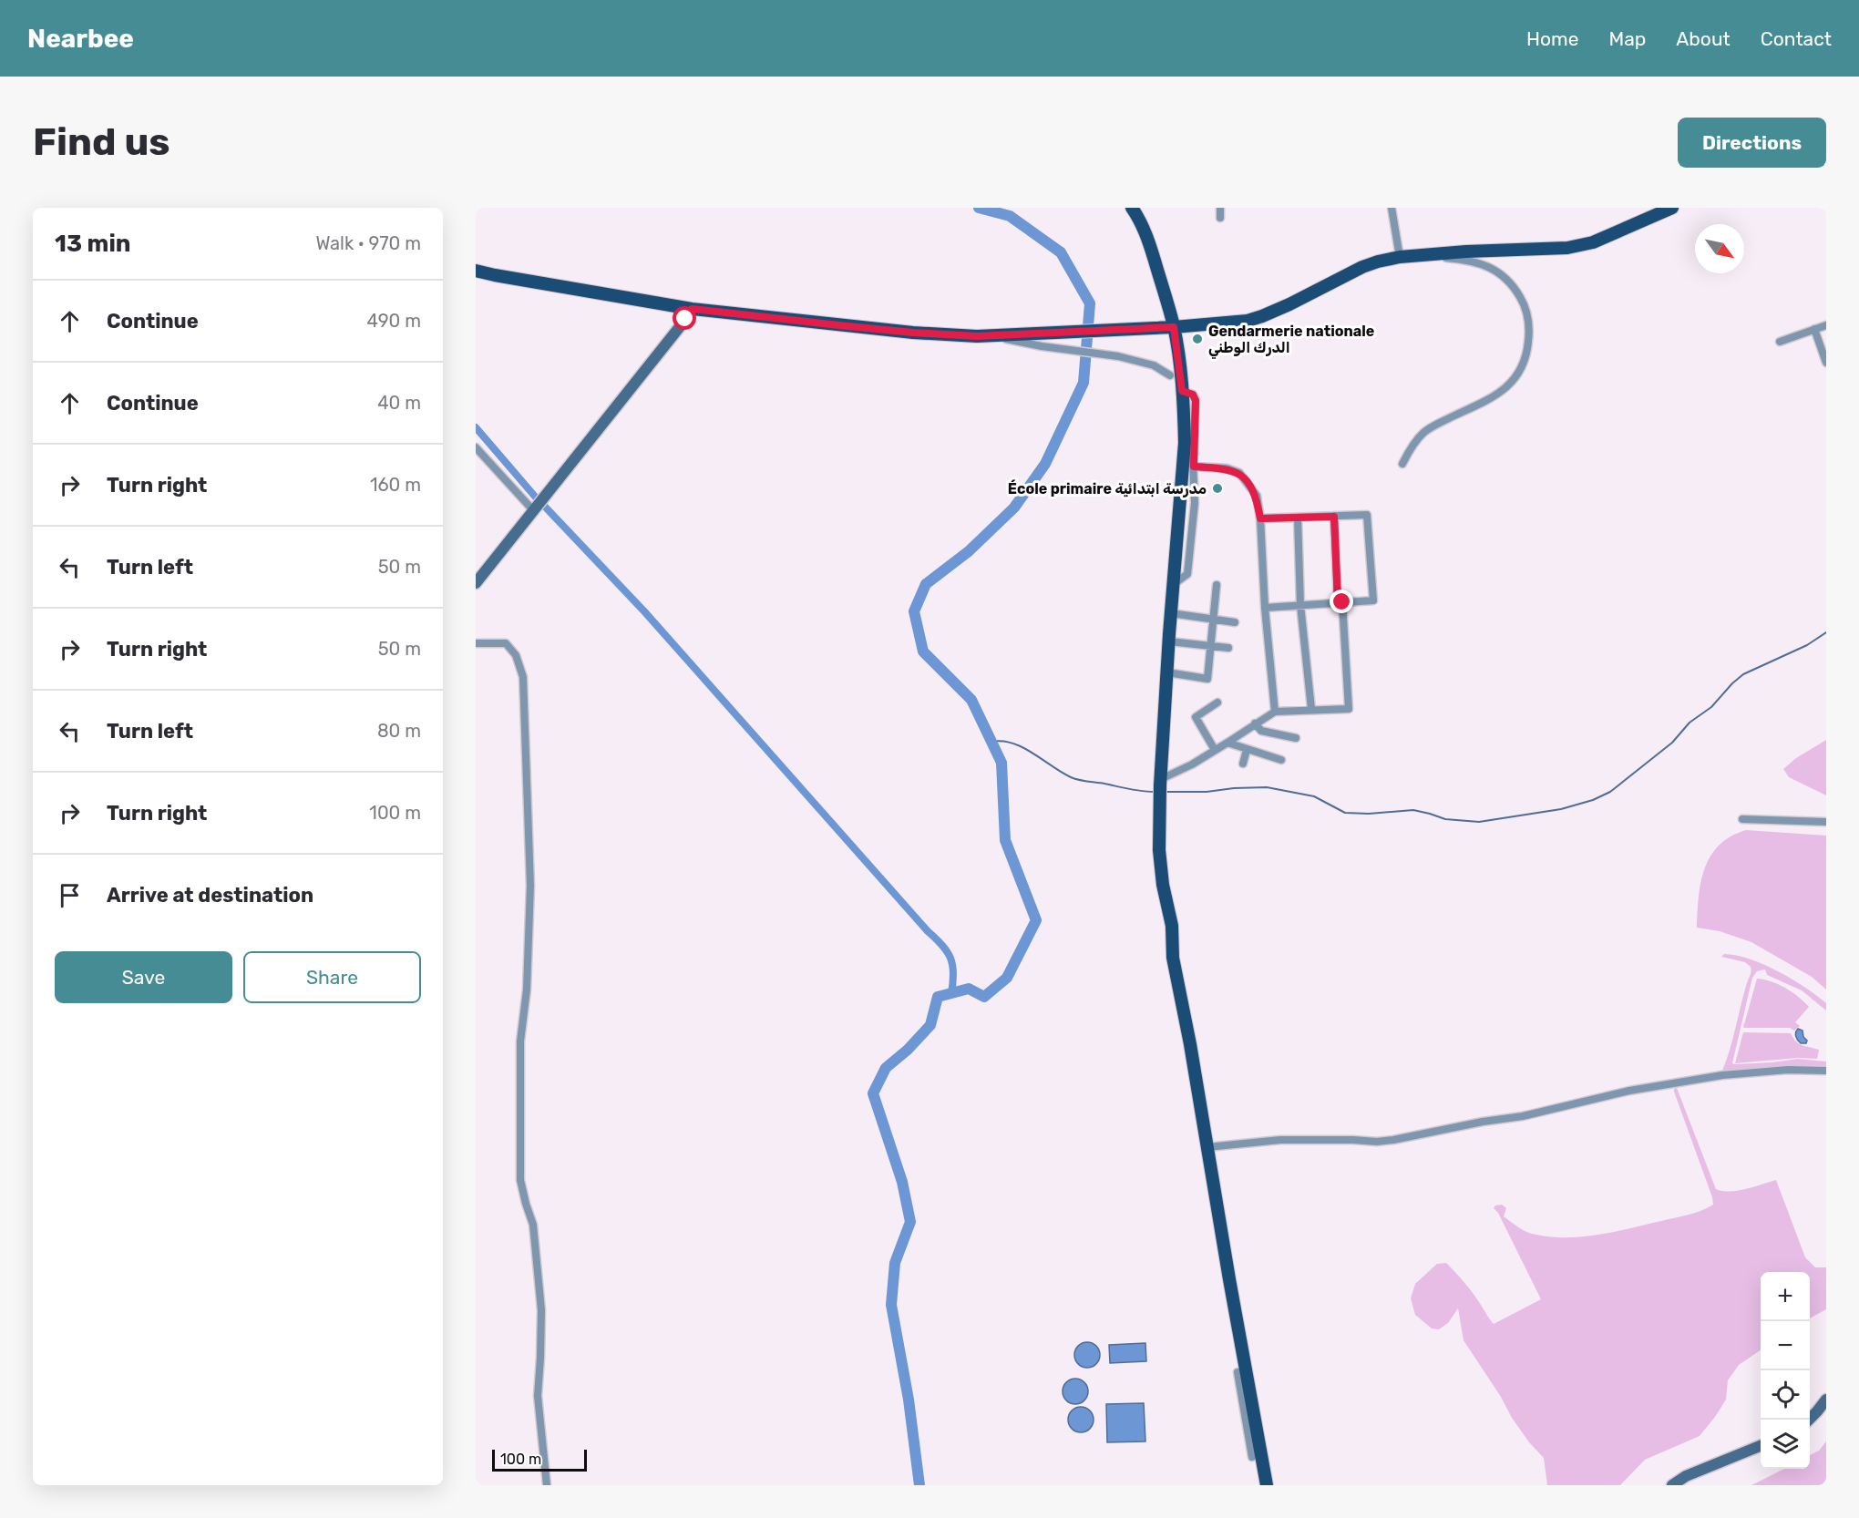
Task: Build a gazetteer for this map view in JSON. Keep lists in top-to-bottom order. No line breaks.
{"places":["Gendarmerie nationale الدرك الوطني","École primaire مدرسة ابتدائية"],"scale_bar":"100 m","north":"bottom right","page":{"header":"Nearbee","nav":["Home","Map","About","Contact"],"buttons":["Directions",["Save","Share"]],"title":"Find us","heading":["13 min","Walk · 970 m"],"list":[["Continue","490 m"],["Continue","40 m"],["Turn right","160 m"],["Turn left","50 m"],["Turn right","50 m"],["Turn left","80 m"],["Turn right","100 m"],"Arrive at destination"],"map_buttons":["+","−"],"scale":"100 m"}}
